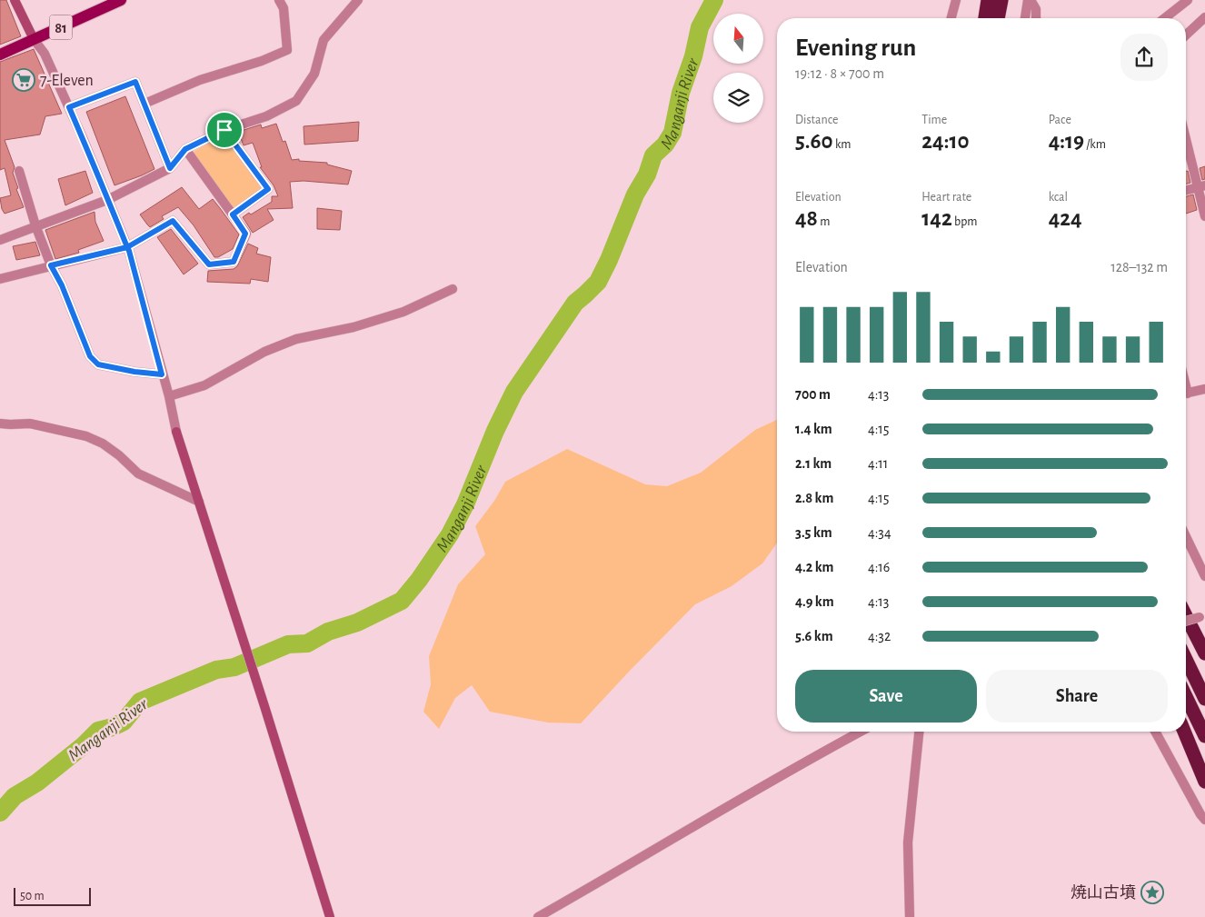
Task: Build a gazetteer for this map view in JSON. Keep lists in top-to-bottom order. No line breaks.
{"streets":{"main road":["81"]},"water":["Manganji River"],"places":{"supermarket":["7-Eleven"],"place":["焼山古墳"]},"scale_bar":"50 m","north":"top","page":{"heading":["Evening run","19:12 · 8 × 700 m"],"stats":[["Distance","5.60 km"],["Time","24:10"],["Pace","4:19 /km"],["Elevation","48 m"],["Heart rate","142 bpm"],["kcal","424"]],"chart":["Elevation","128–132 m"],"list":[{"name":"700 m","note":"4:13"},{"name":"1.4 km","note":"4:15"},{"name":"2.1 km","note":"4:11"},{"name":"2.8 km","note":"4:15"},{"name":"3.5 km","note":"4:34"},{"name":"4.2 km","note":"4:16"},{"name":"4.9 km","note":"4:13"},{"name":"5.6 km","note":"4:32"}],"buttons":["Save","Share"],"scale":"50 m"}}
